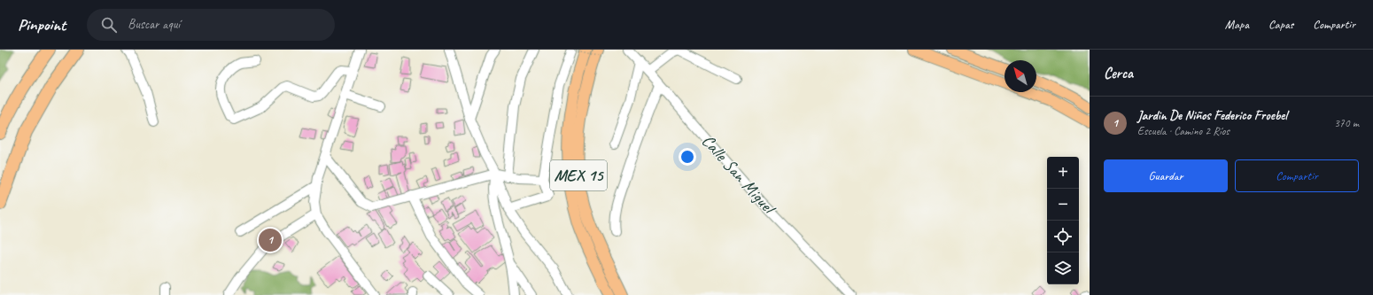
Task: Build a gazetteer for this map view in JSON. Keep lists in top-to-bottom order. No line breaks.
{"streets":{"main road":["MEX 15"],"street":["Calle San Miguel"]},"north":"top left","page":{"header":"Pinpoint","search":"Buscar aquí","nav":["Mapa","Capas","Compartir"],"heading":"Cerca","list":[{"mark":"1","name":"Jardin De Niños Federico Froebel","note":"Escuela · Camino 2 Ríos","value":"370 m"}],"buttons":["Guardar","Compartir"],"map_buttons":["+","−"],"pins":"1"}}
